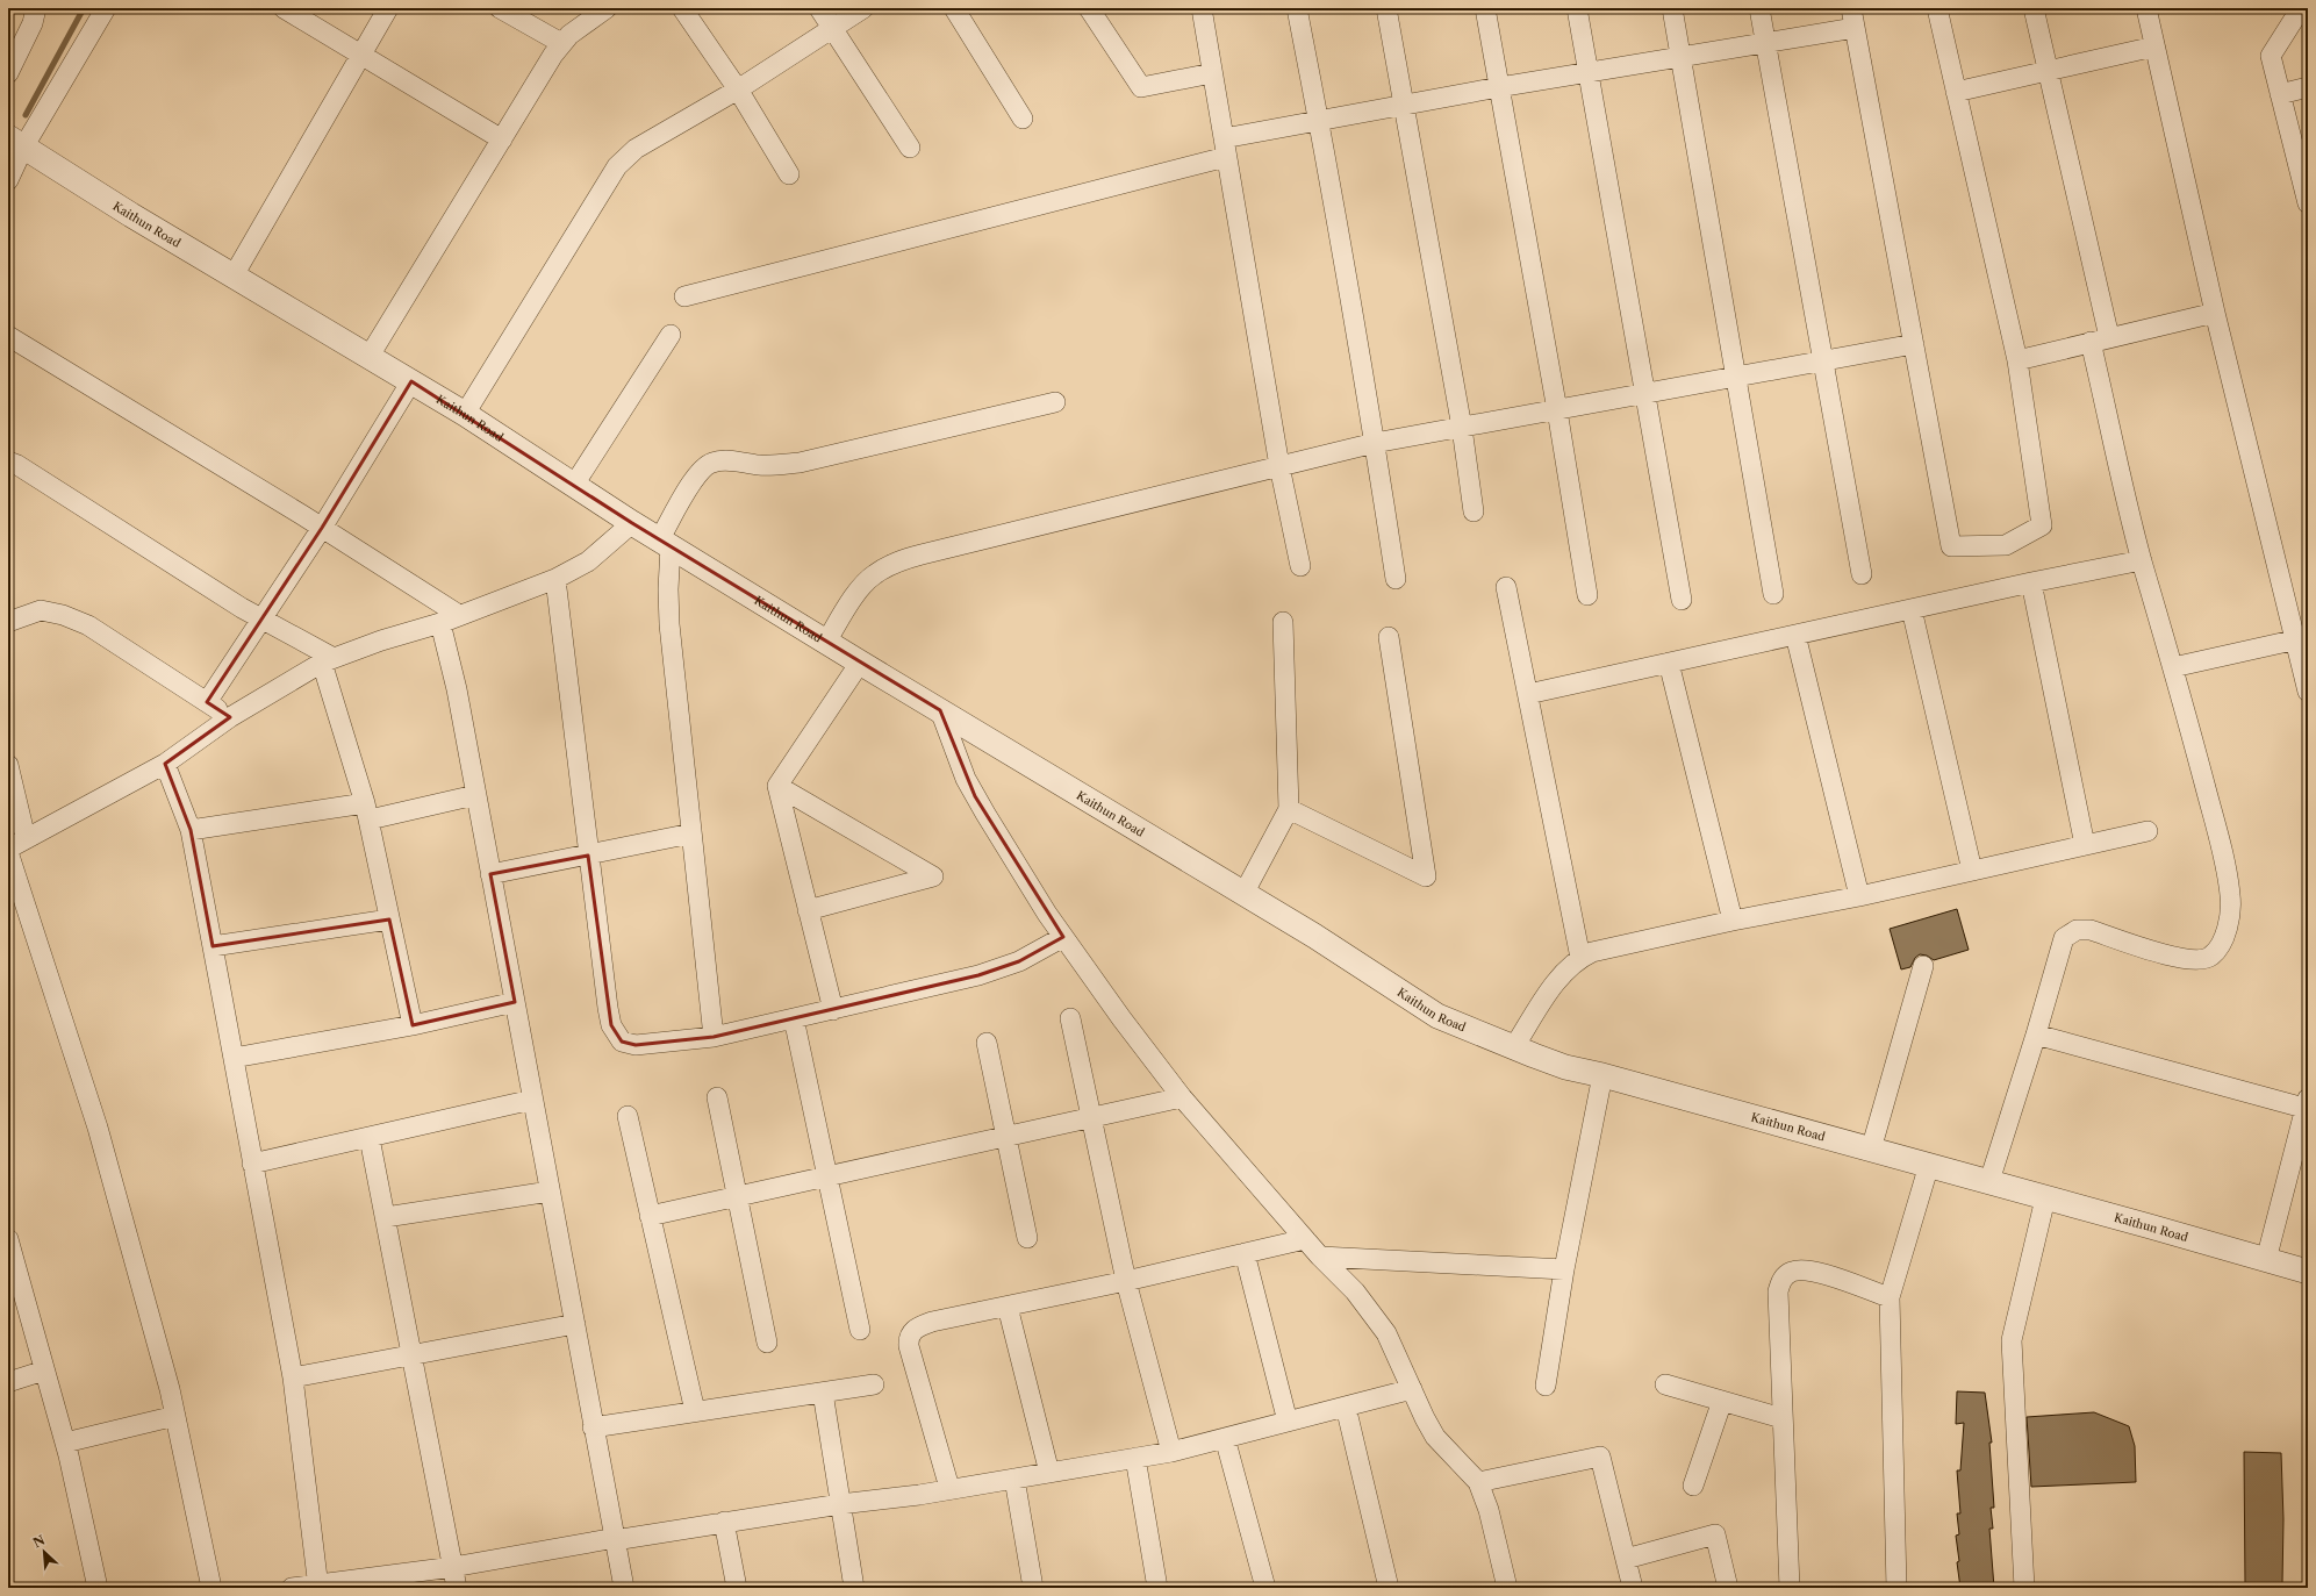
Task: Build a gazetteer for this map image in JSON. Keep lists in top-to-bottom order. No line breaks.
{"streets":{"street":["Kaithun Road"]},"north":"top left"}
